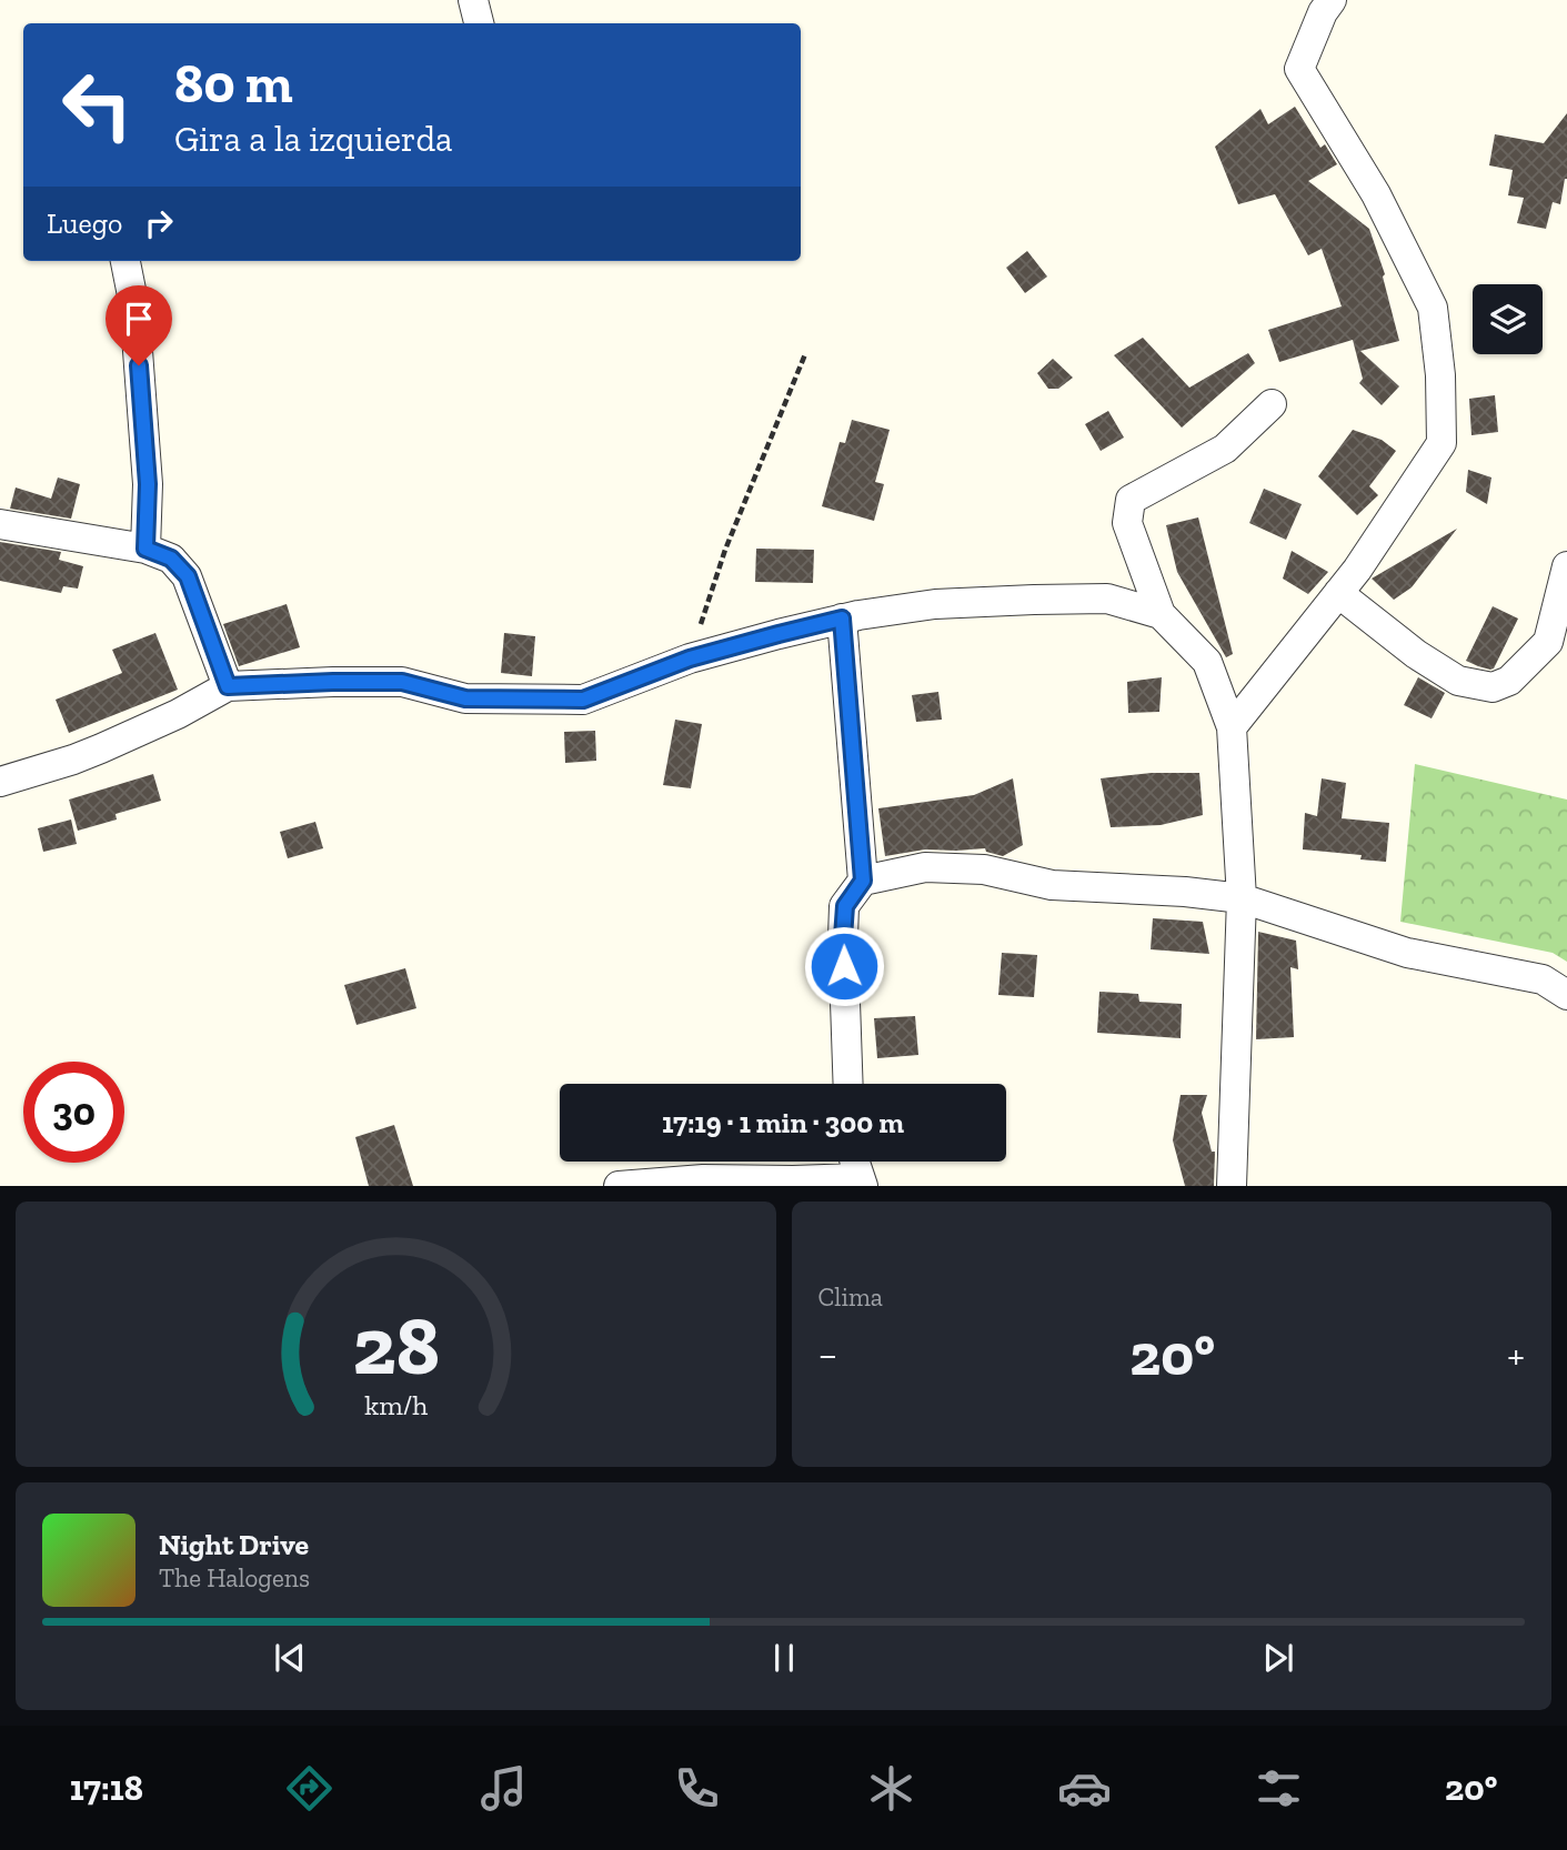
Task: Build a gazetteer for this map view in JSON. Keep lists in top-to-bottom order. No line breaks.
{"page":{"turn":["80 m","Gira a la izquierda"],"then":"Luego","limit":"30","trip":"17:19 · 1 min · 300 m","tile":"Clima","heat":["−","20°","+"],"song":["Night Drive","The Halogens"],"tabs":["17:18","20°"],"gauge":["28","km/h"]}}
